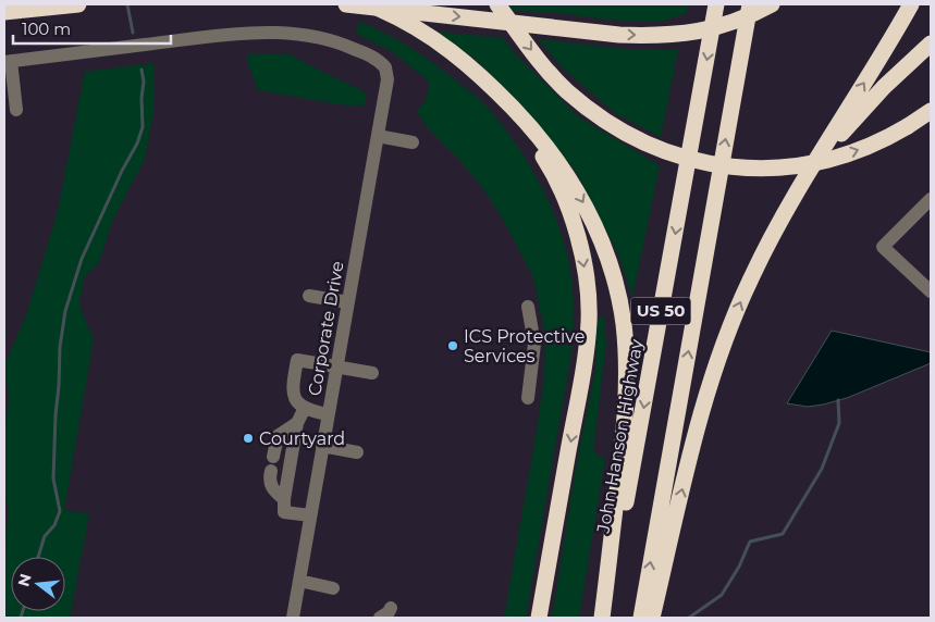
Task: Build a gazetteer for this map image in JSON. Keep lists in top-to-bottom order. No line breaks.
{"streets":{"highway":["US 50","John Hanson Highway"],"street":["Corporate Drive"]},"places":["ICS Protective Services","Courtyard"],"scale_bar":"100 m","north":"left"}
